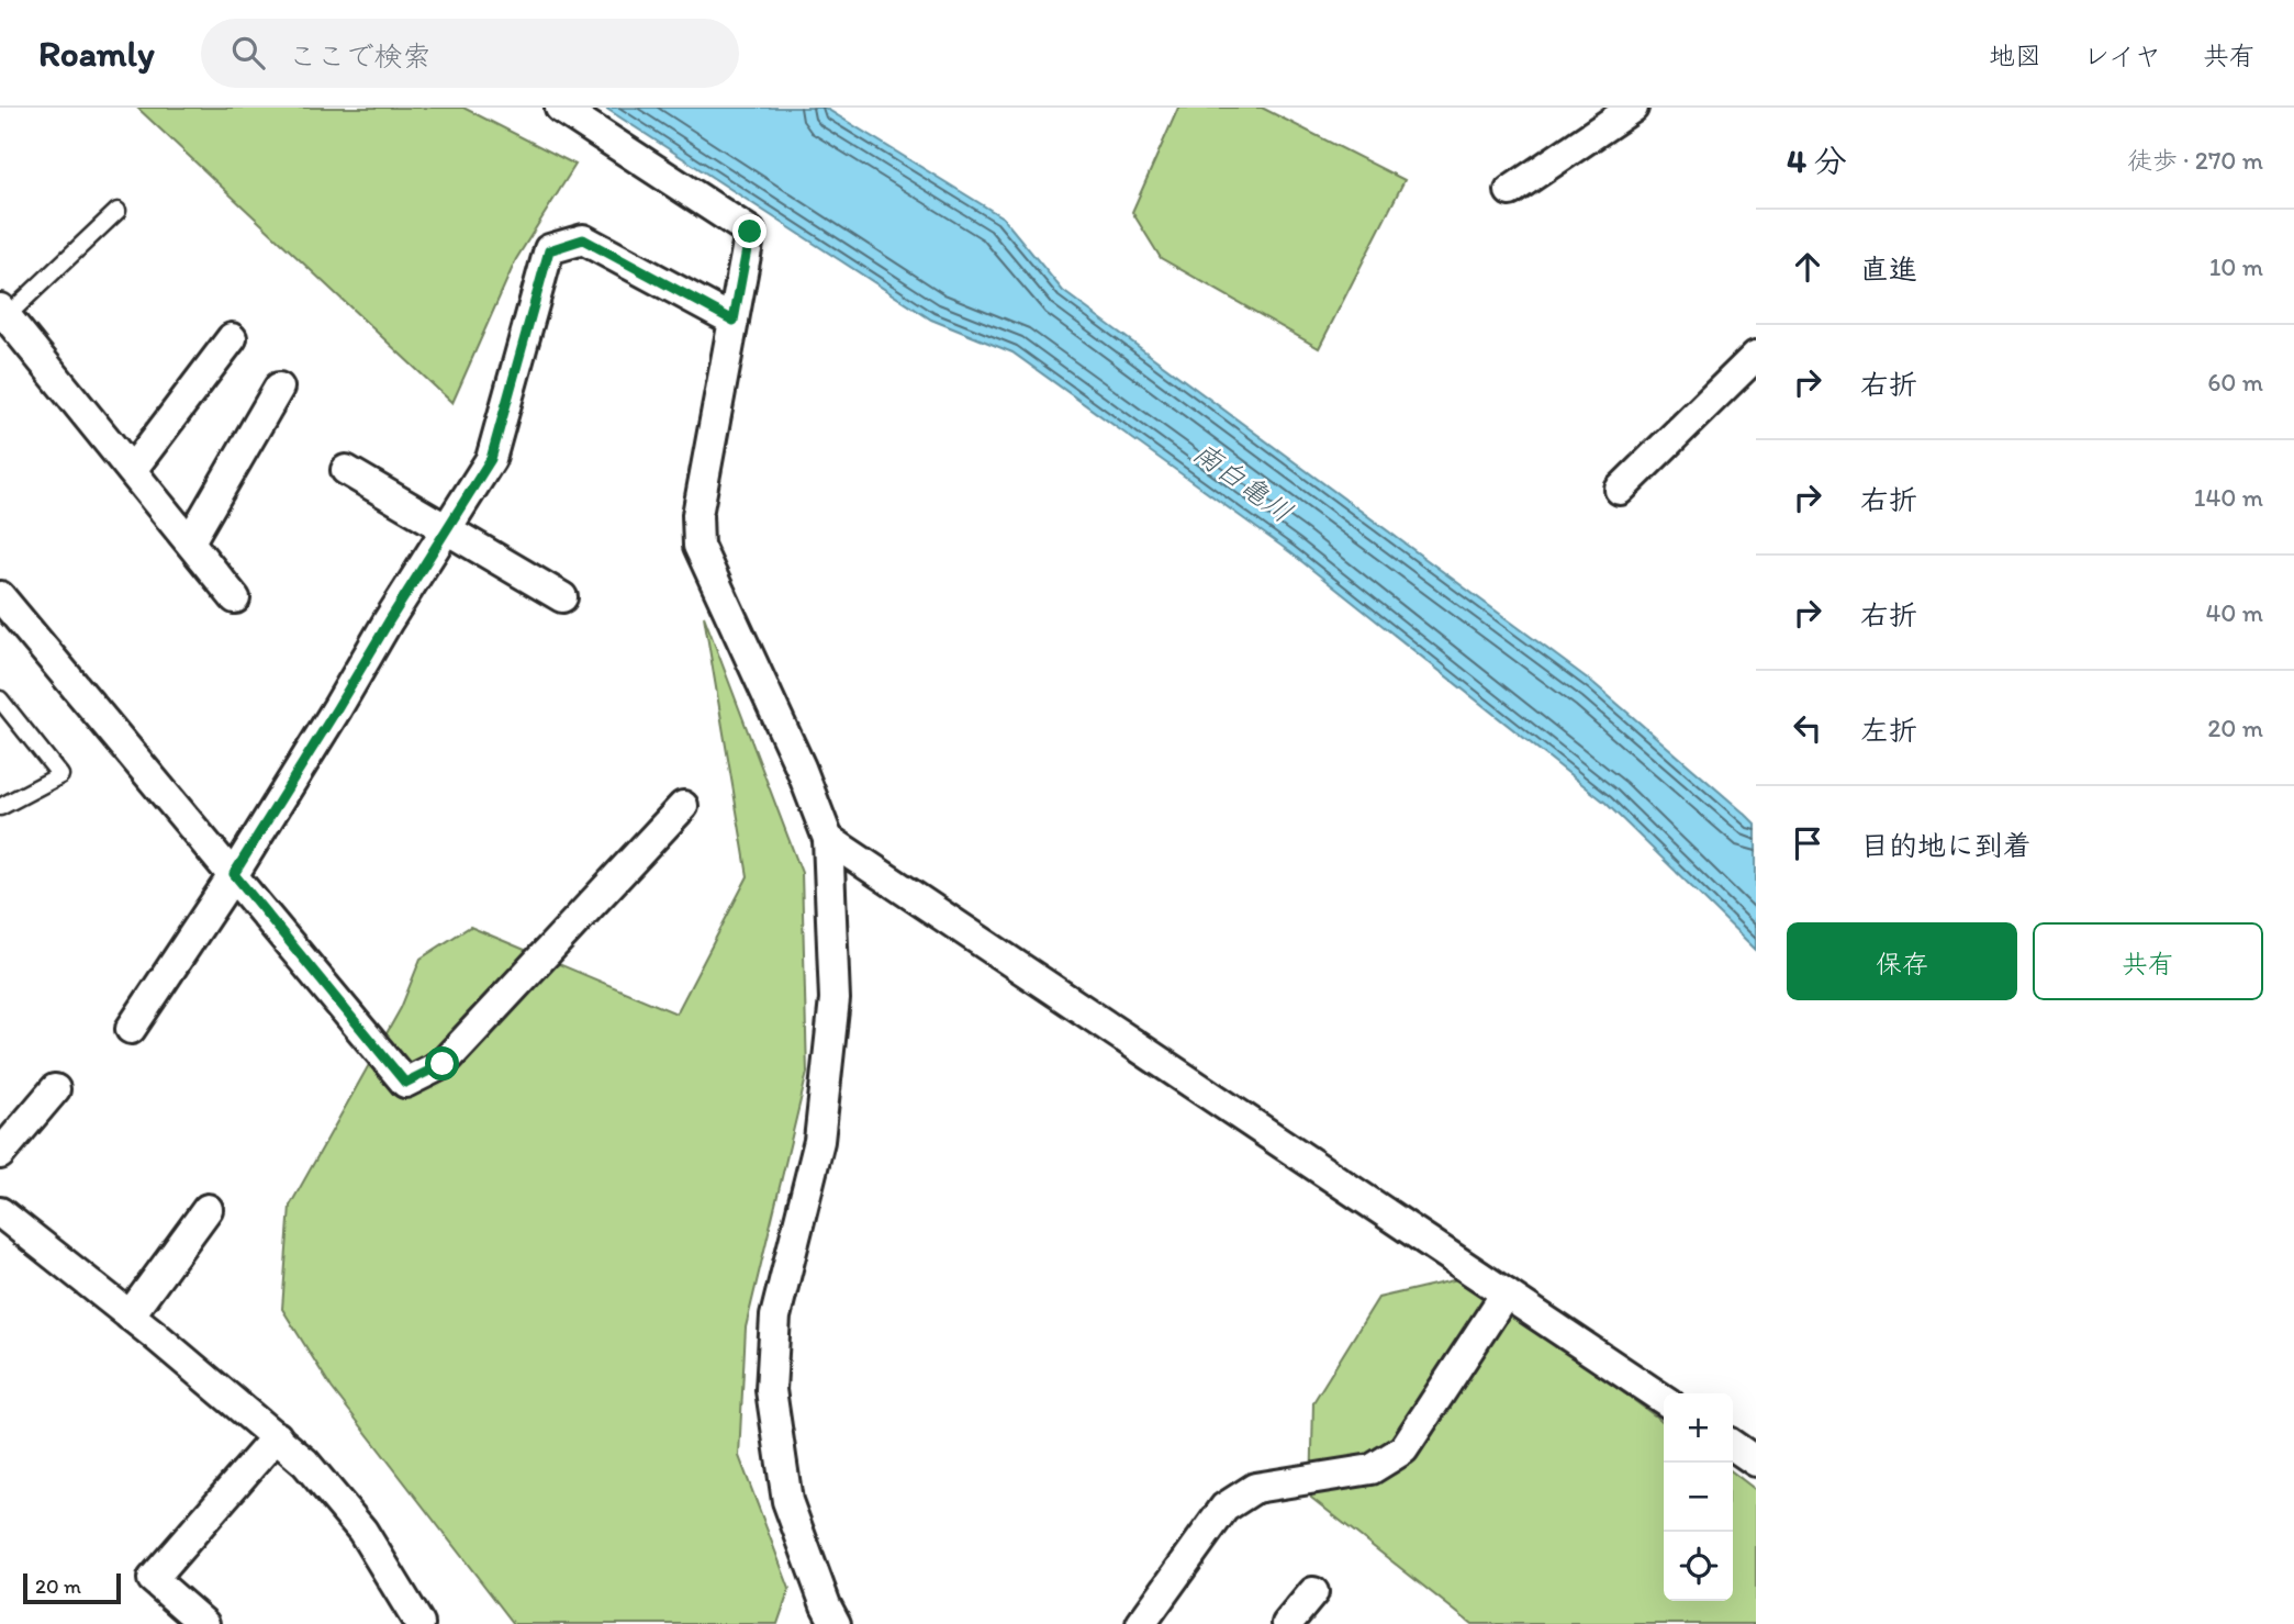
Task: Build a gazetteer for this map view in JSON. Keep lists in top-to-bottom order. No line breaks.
{"water":["南白亀川"],"scale_bar":"20 m","page":{"header":"Roamly","search":"ここで検索","nav":["地図","レイヤ","共有"],"heading":["4 分","徒歩 · 270 m"],"list":[["直進","10 m"],["右折","60 m"],["右折","140 m"],["右折","40 m"],["左折","20 m"],"目的地に到着"],"buttons":["保存","共有"],"map_buttons":["+","−"],"scale":"20 m"}}
